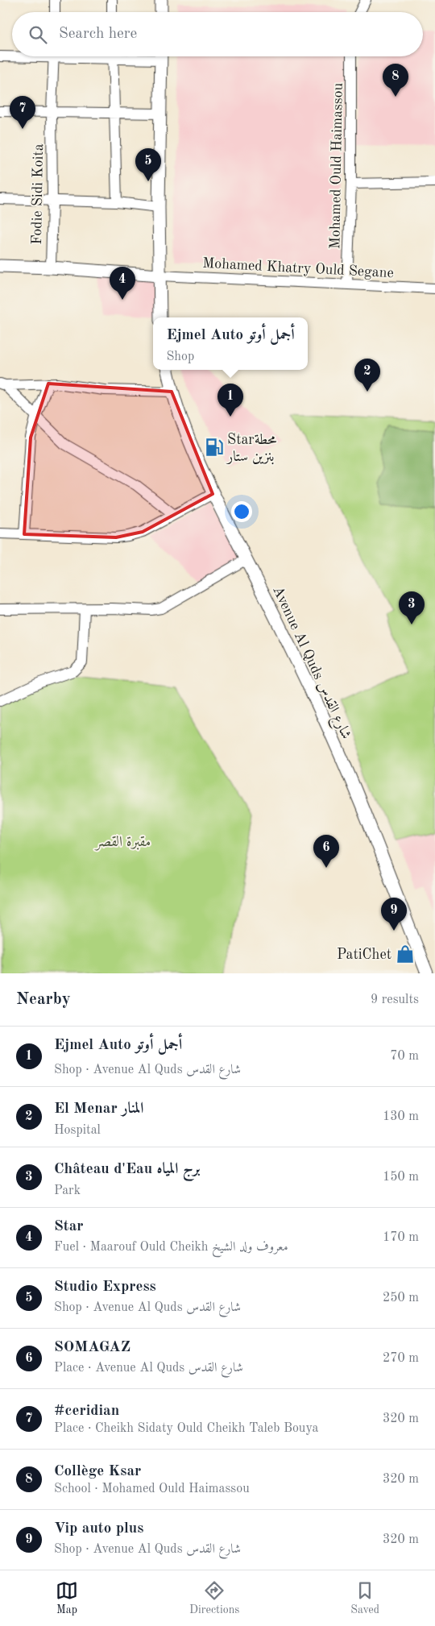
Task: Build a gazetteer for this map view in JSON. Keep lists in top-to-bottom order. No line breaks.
{"streets":{"street":["Mohamed Ould Haimassou","Fodie Sidi Koita","Mohamed Khatry Ould Segane","Avenue Al Quds شارع القدس"]},"crossings":[["Mohamed Ould Haimassou","Mohamed Khatry Ould Segane"]],"parks":["مقبرة القصر"],"places":{"fuel station":["Starمحطة بنزين ستار"],"shop":["PatiChet"]},"page":{"search":"Search here","pins":["8","7","5","4","2","1","3","6","9"],"popup":["Ejmel Auto أجمل أوتو","Shop"],"heading":["Nearby","9 results"],"list":[{"mark":"1","name":"Ejmel Auto أجمل أوتو","note":"Shop · Avenue Al Quds شارع القدس","value":"70 m"},{"mark":"2","name":"El Menar المنار","note":"Hospital","value":"130 m"},{"mark":"3","name":"Château d'Eau برج المياه","note":"Park","value":"150 m"},{"mark":"4","name":"Star","note":"Fuel · Maarouf Ould Cheikh معروف ولد الشيخ","value":"170 m"},{"mark":"5","name":"Studio Express","note":"Shop · Avenue Al Quds شارع القدس","value":"250 m"},{"mark":"6","name":"SOMAGAZ","note":"Place · Avenue Al Quds شارع القدس","value":"270 m"},{"mark":"7","name":"#ceridian","note":"Place · Cheikh Sidaty Ould Cheikh Taleb Bouya","value":"320 m"},{"mark":"8","name":"Collège Ksar","note":"School · Mohamed Ould Haimassou","value":"320 m"},{"mark":"9","name":"Vip auto plus","note":"Shop · Avenue Al Quds شارع القدس","value":"320 m"}],"nav":["Map","Directions","Saved"]}}
